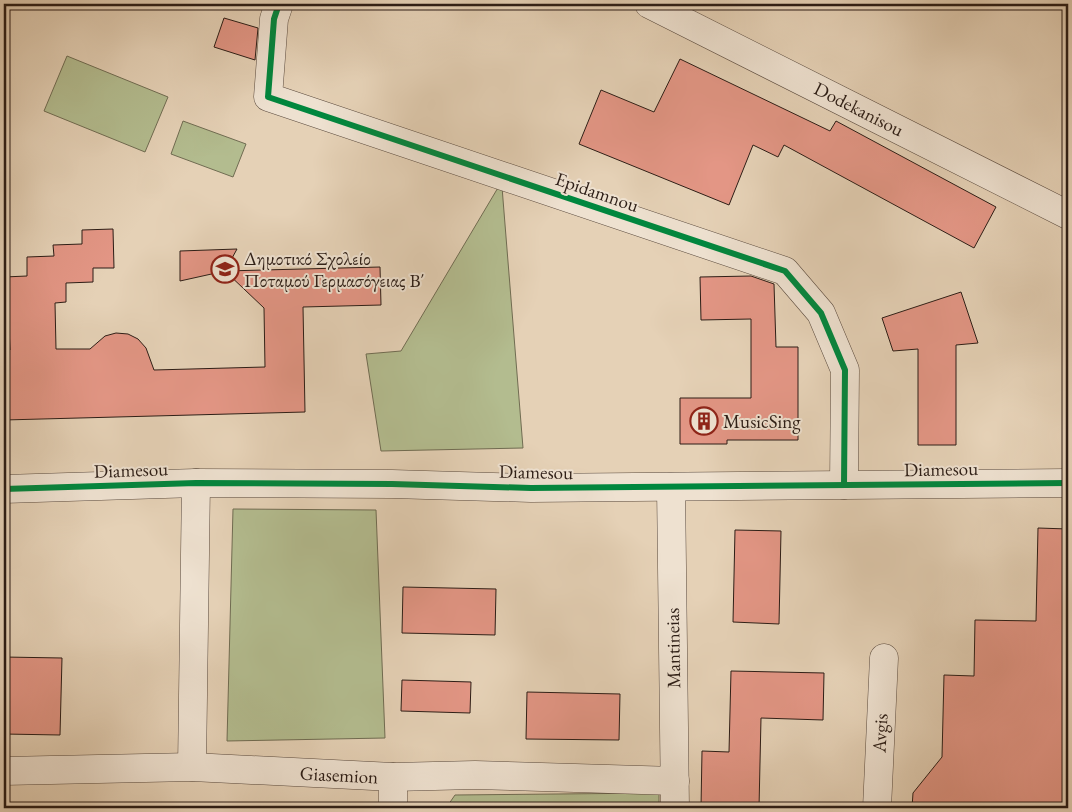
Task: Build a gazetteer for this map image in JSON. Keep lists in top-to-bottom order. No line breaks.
{"streets":{"street":["Dodekanisou","Epidamnou","Diamesou","Mantineias","Avgis","Giasemion"]},"crossings":[["Epidamnou","Diamesou"],["Diamesou","Mantineias"],["Mantineias","Giasemion"]],"places":{"school or university":["Δημοτικό Σχολείο Ποταμού Γερμασόγειας Β΄"],"building":["MusicSing"]}}
